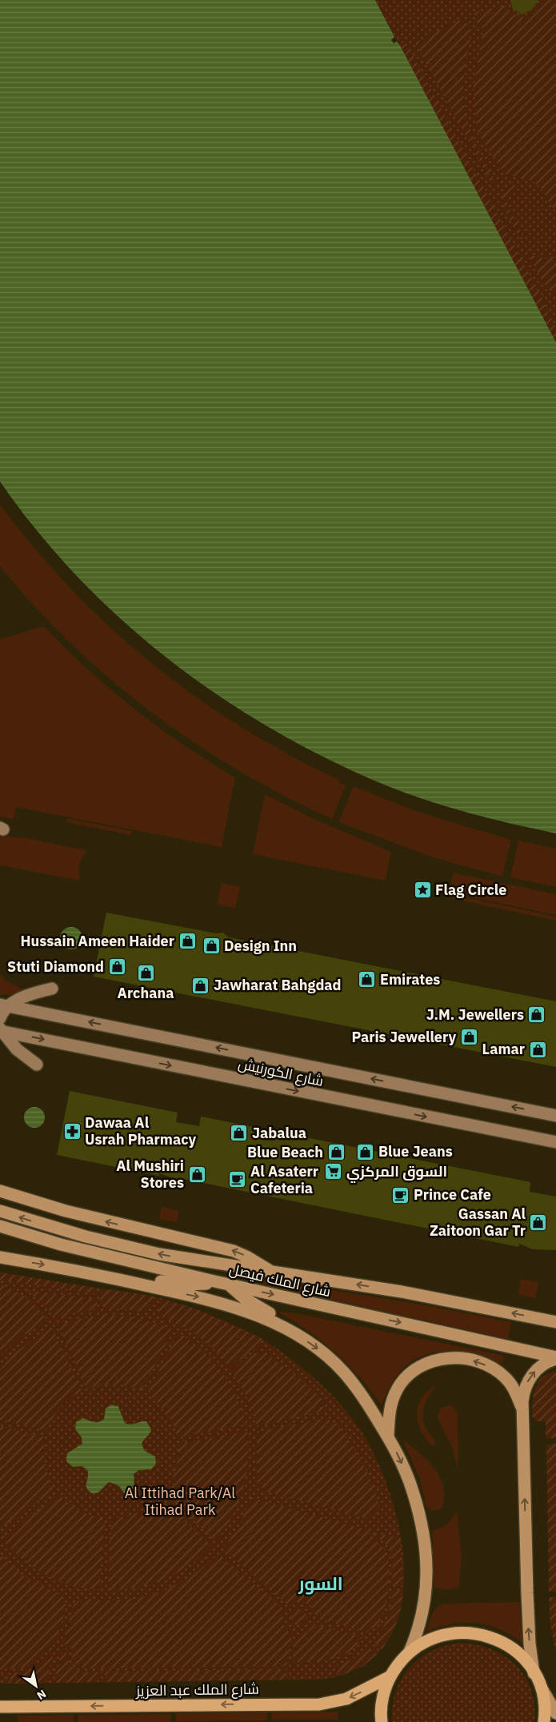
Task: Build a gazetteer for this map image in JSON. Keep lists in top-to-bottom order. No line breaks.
{"streets":{"highway":["شارع الملك عبد العزيز"],"main road":["شارع الكورنيش","شارع الملك فيصل"]},"one_way":["شارع الملك عبد العزيز"],"districts":["السور"],"parks":["Al Ittihad Park/Al Itihad Park"],"places":{"place":["Flag Circle"],"shop":["Hussain Ameen Haider","Design Inn","Stuti Diamond","Archana","Emirates","Jawharat Bahgdad","J.M. Jewellers","Paris Jewellery","Lamar","Jabalua","Blue Jeans","Blue Beach","Al Mushiri Stores","Gassan Al Zaitoon Gar Tr"],"pharmacy":["Dawaa Al Usrah Pharmacy"],"supermarket":["السوق المركزي"],"cafe":["Al Asaterr Cafeteria","Prince Cafe"]},"north":"bottom right"}
